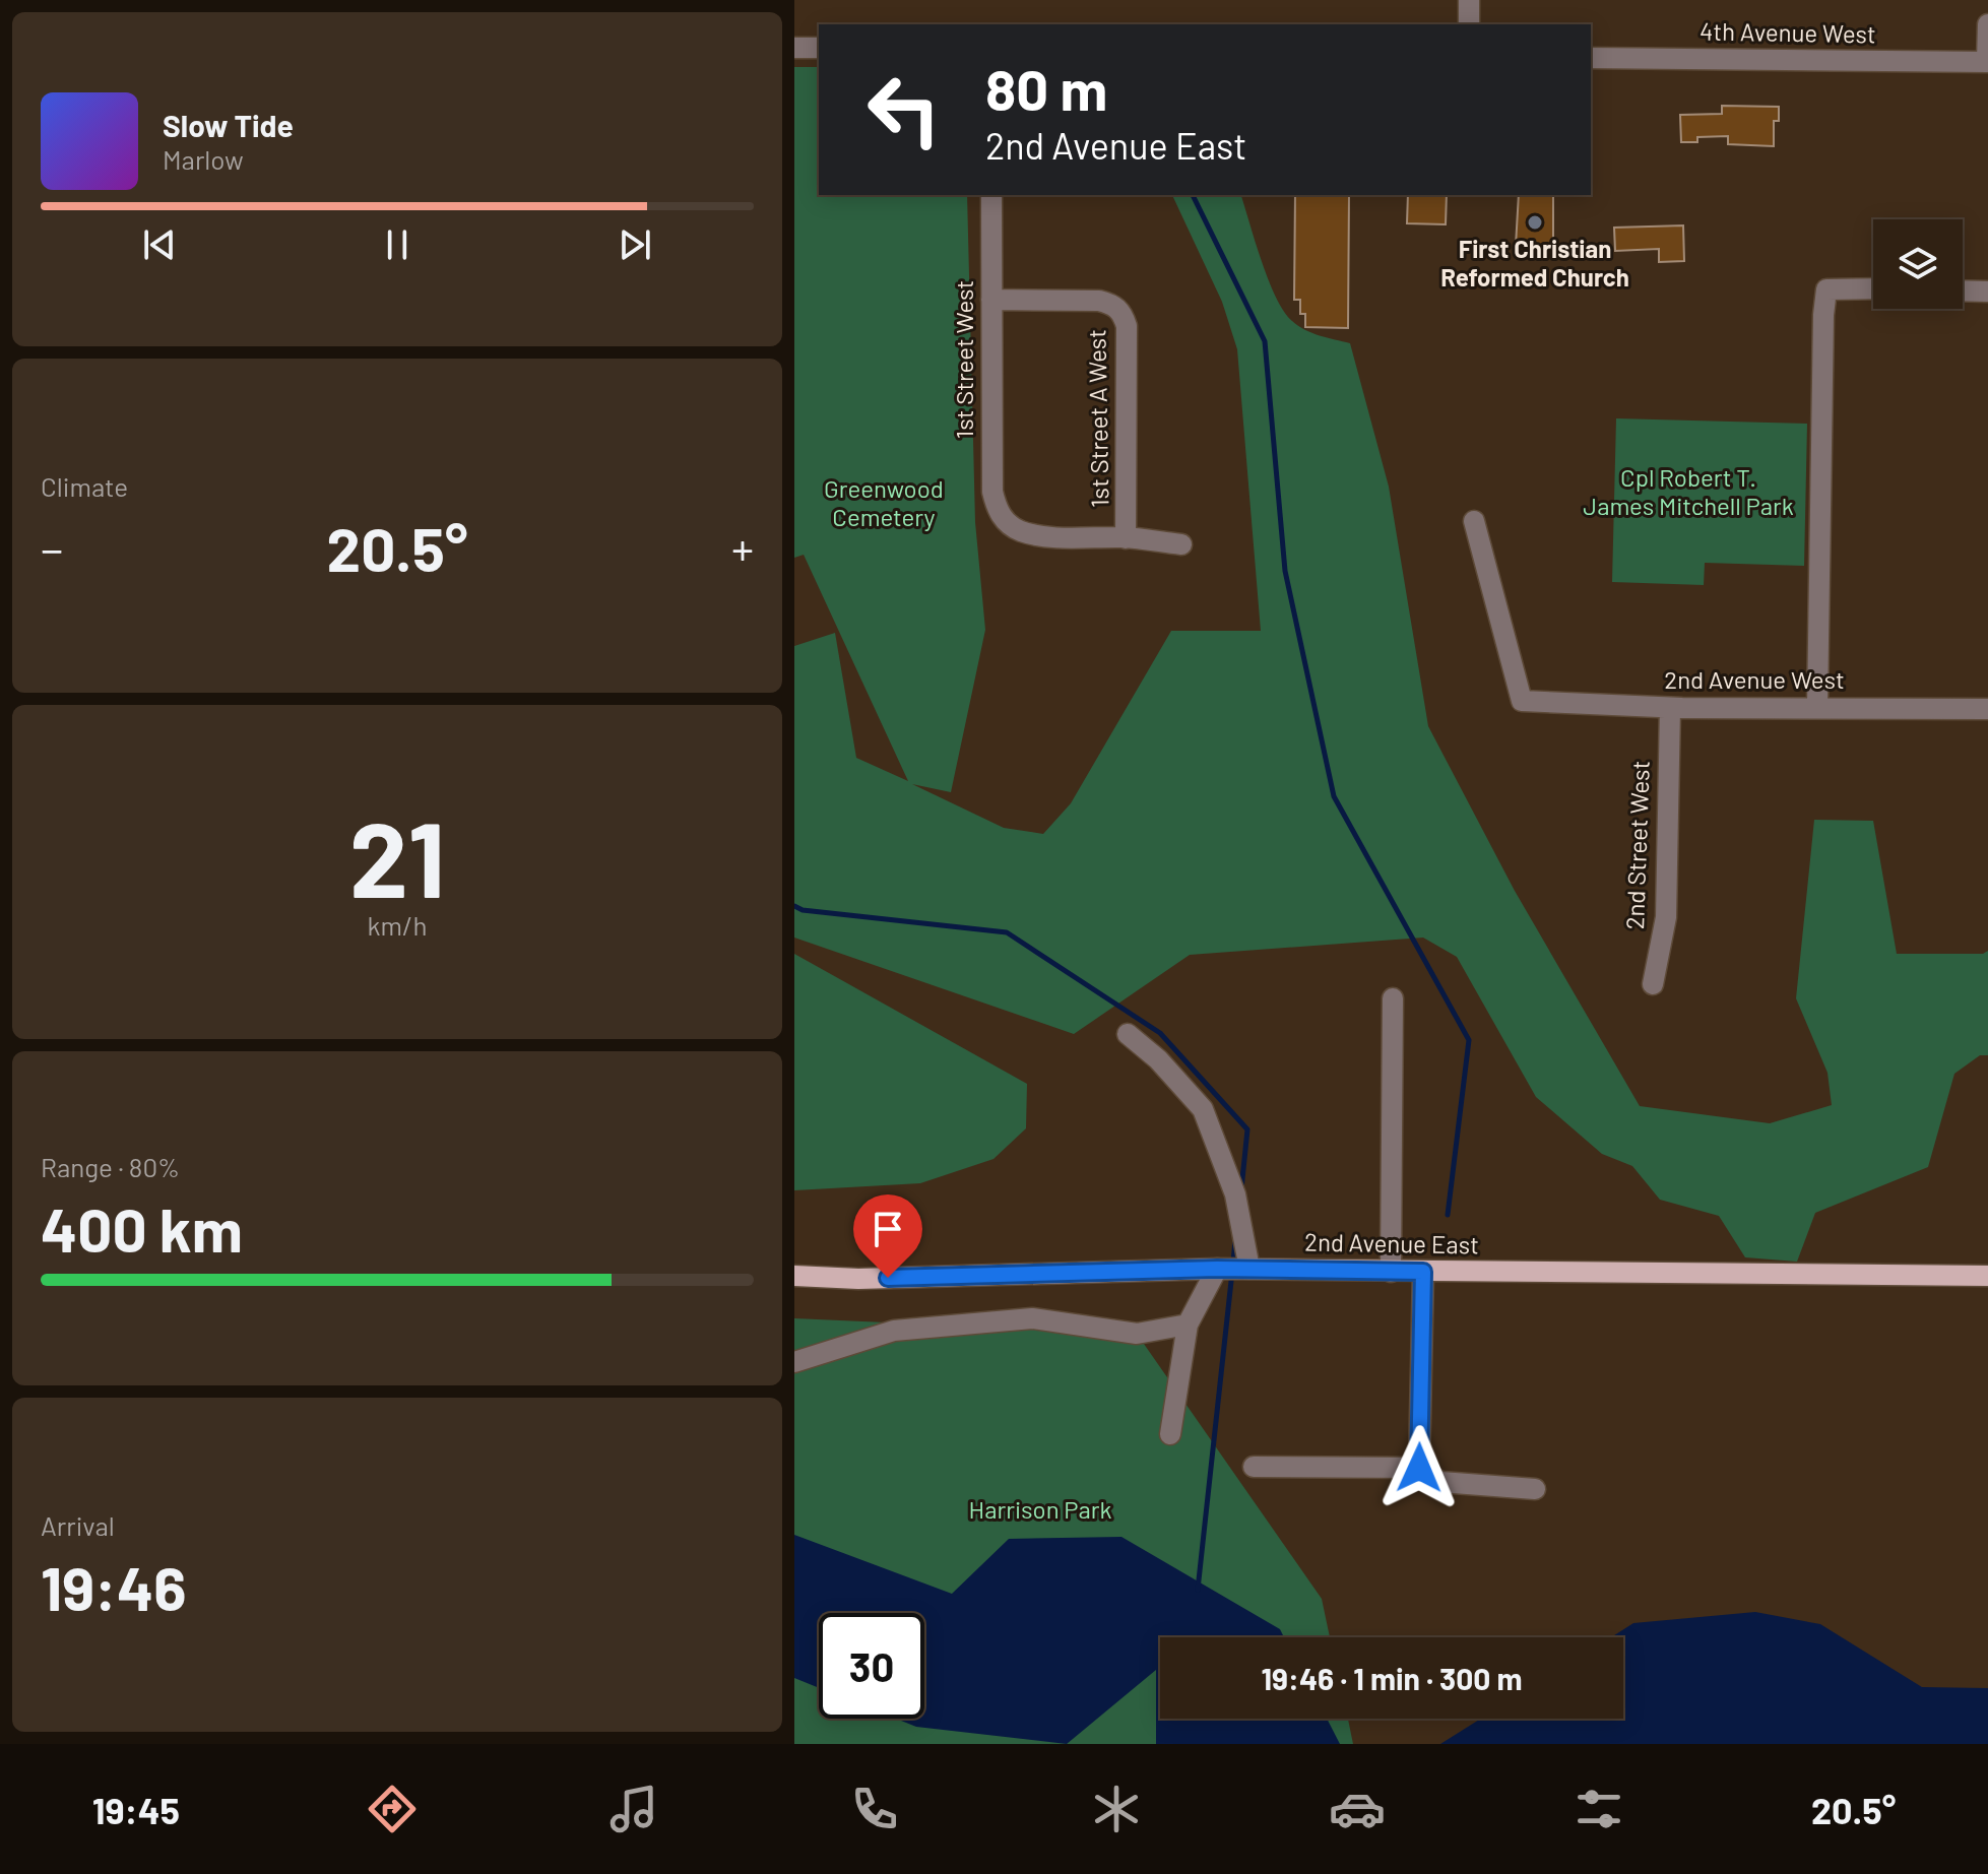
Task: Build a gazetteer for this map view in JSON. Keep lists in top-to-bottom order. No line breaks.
{"streets":{"main road":["2nd Avenue East"],"street":["4th Avenue West","1st Street West","1st Street A West","2nd Avenue West","2nd Street West"]},"crossings":[["1st Street West","1st Street A West"],["2nd Avenue West","2nd Street West"]],"parks":["Cpl Robert T. James Mitchell Park","Greenwood Cemetery","Harrison Park"],"places":["First Christian Reformed Church"],"page":{"turn":["80 m","2nd Avenue East"],"song":["Slow Tide","Marlow"],"tile":["Climate",["21","km/h"],["Range · 80%","400 km"],["Arrival","19:46"]],"heat":["−","20.5°","+"],"limit":"30","trip":"19:46 · 1 min · 300 m","tabs":["19:45","20.5°"]}}
